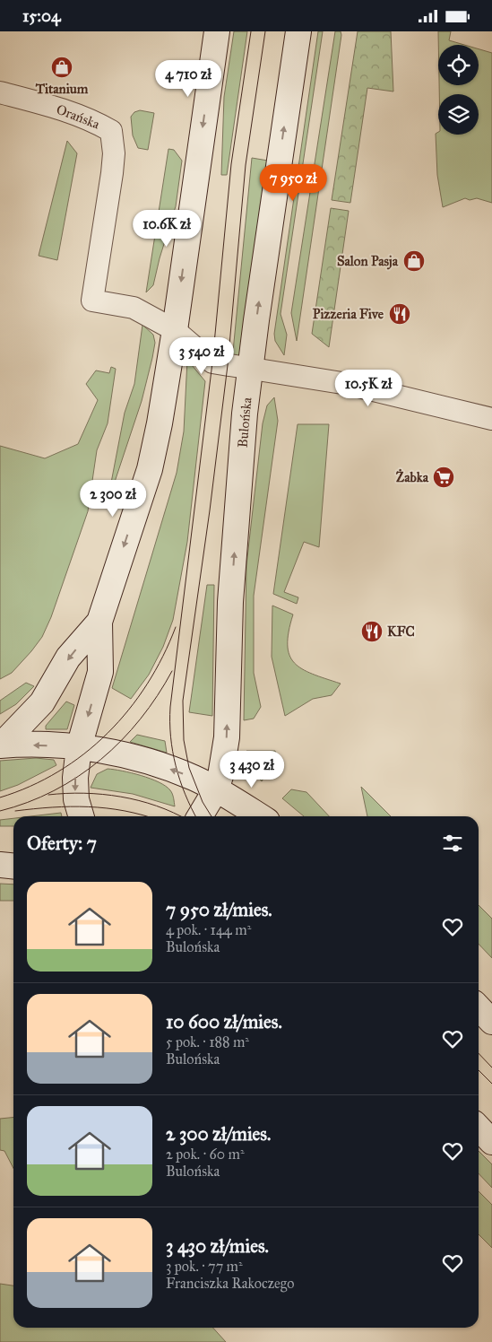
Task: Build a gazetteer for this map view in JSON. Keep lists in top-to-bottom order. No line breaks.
{"streets":{"main road":["Bulońska"],"street":["Orańska"]},"places":{"shop":["Titanium","Salon Pasja"],"restaurant":["Pizzeria Five","KFC"],"supermarket":["Żabka"]},"page":{"status":"15:04","price":["4 710 zł","7 950 zł","10.6K zł","3 540 zł","10.5K zł","2 300 zł","3 430 zł"],"heading":"Oferty: 7","list":[{"name":"7 950 zł/mies.","note":"4 pok. · 144 m² · Bulońska"},{"name":"10 600 zł/mies.","note":"5 pok. · 188 m² · Bulońska"},{"name":"2 300 zł/mies.","note":"2 pok. · 60 m² · Bulońska"},{"name":"3 430 zł/mies.","note":"3 pok. · 77 m² · Franciszka Rakoczego"}]}}
